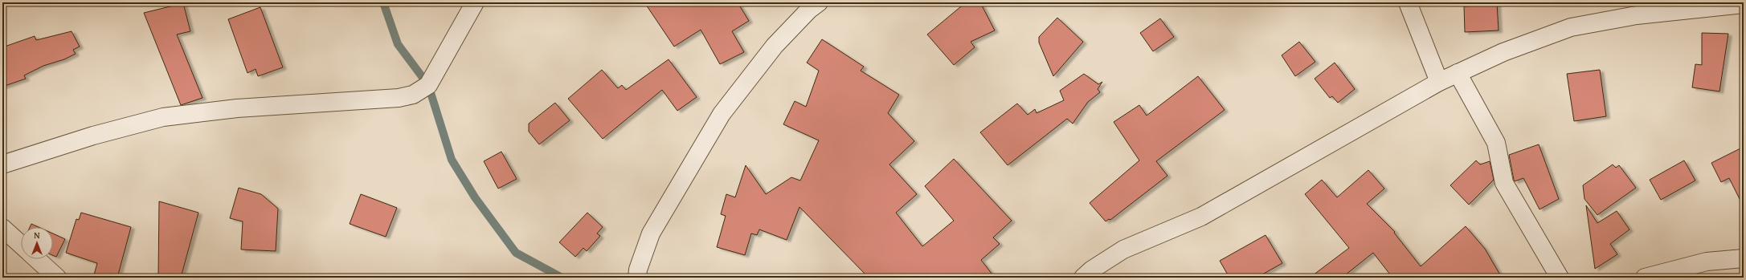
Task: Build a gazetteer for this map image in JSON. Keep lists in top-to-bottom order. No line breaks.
{"north":"top"}
